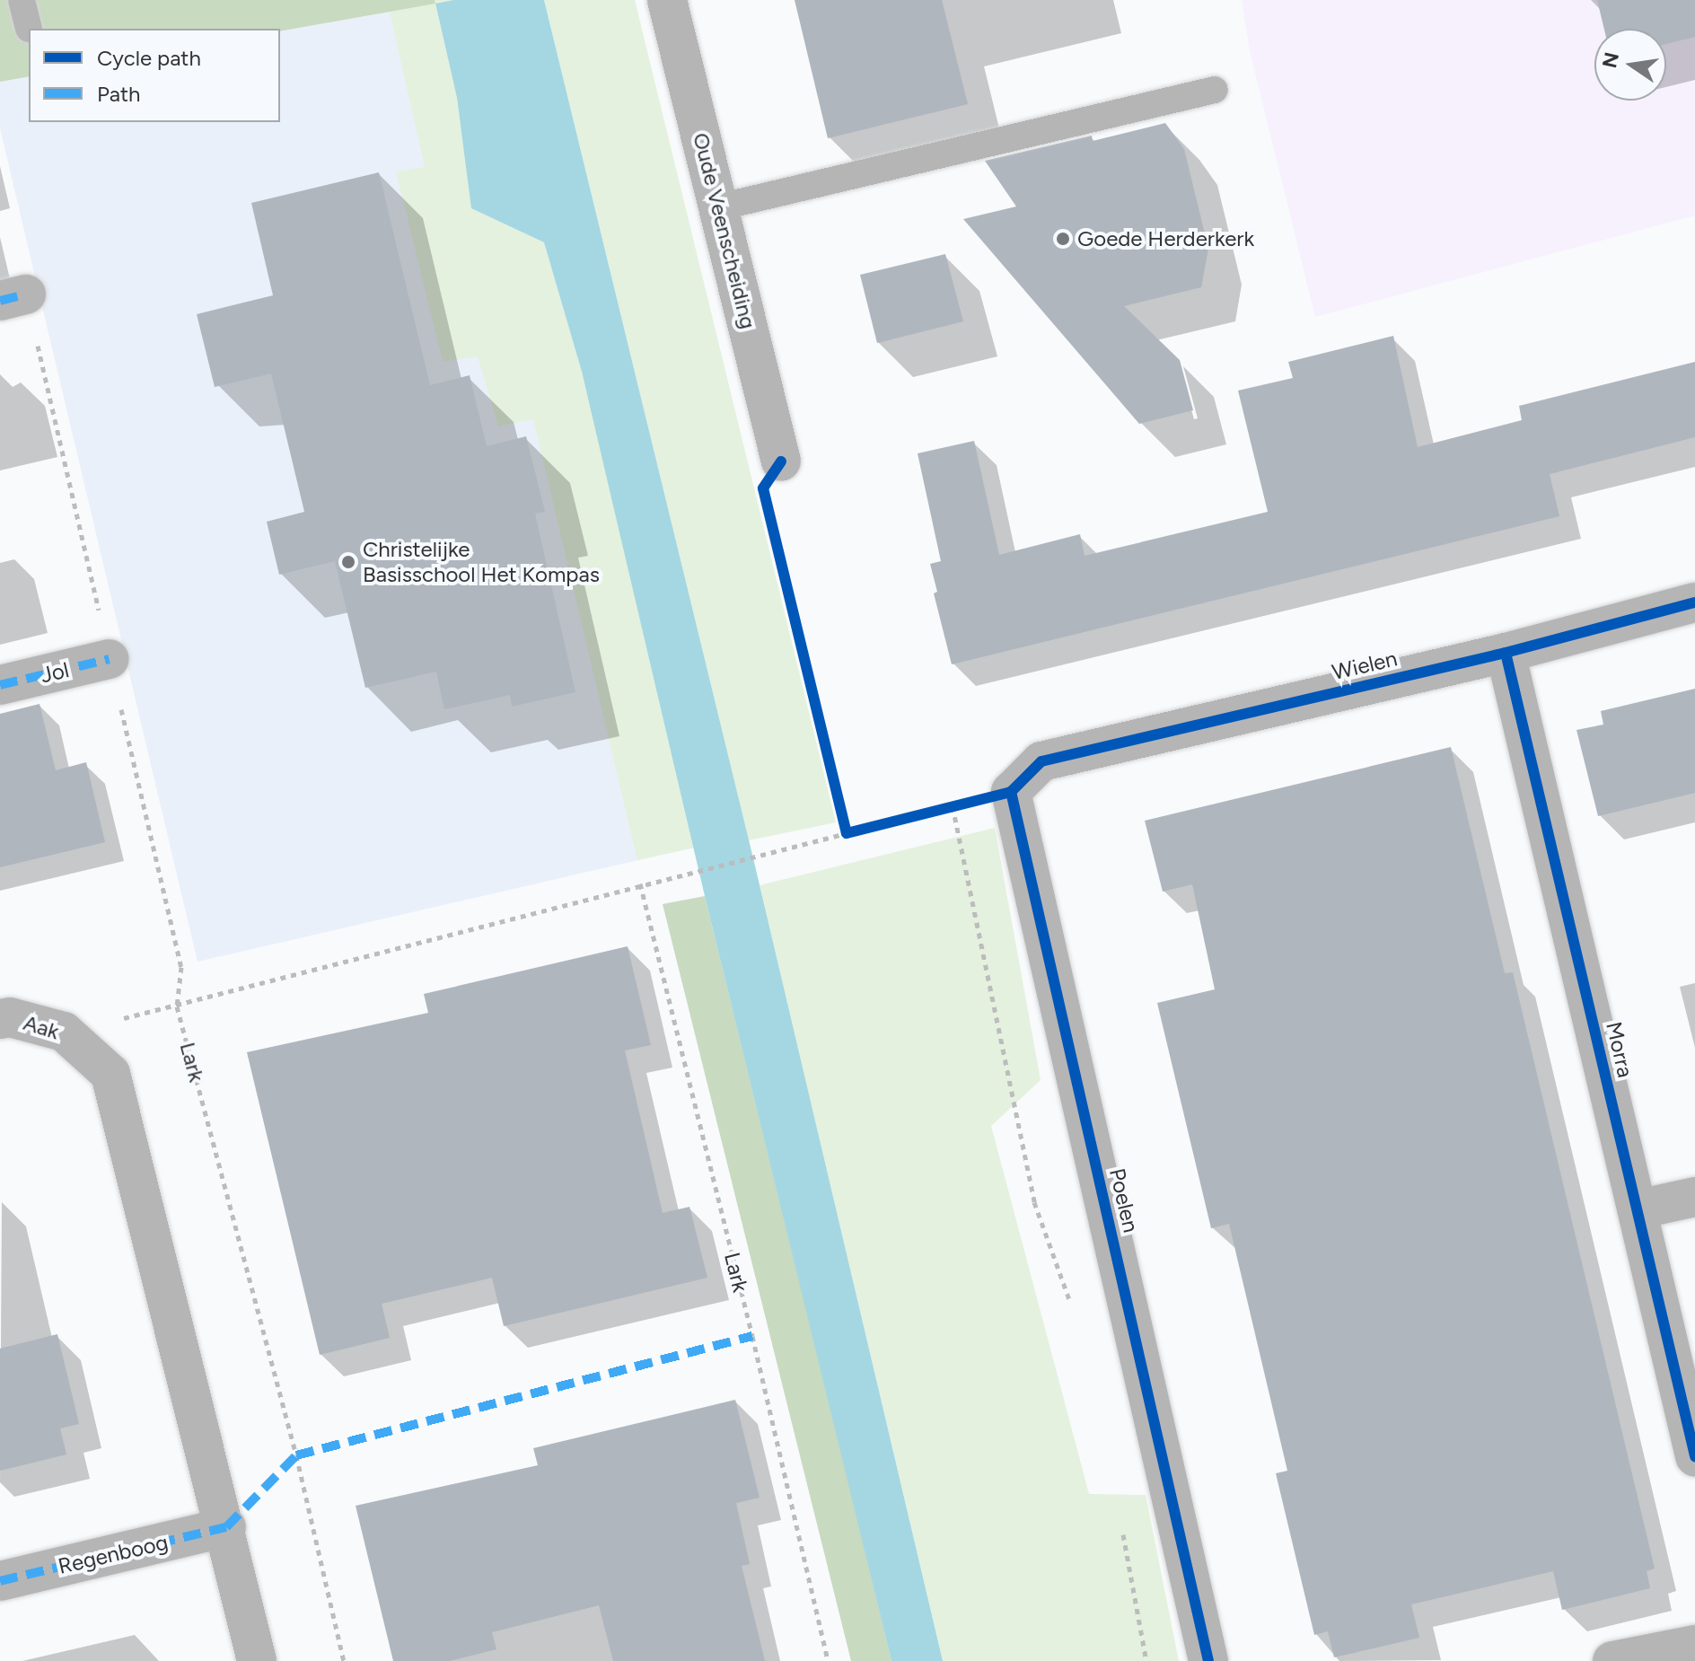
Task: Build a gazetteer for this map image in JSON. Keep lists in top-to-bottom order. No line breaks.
{"streets":{"street":["Oude Veenscheiding","Wielen","Jol","Aak","Morra","Poelen","Regenboog"],"path":["Lark"]},"crossings":[["Wielen","Morra"],["Wielen","Poelen"],["Aak","Regenboog"]],"places":["Goede Herderkerk","Christelijke Basisschool Het Kompas"],"legend":["Cycle path","Path"],"north":"left"}
